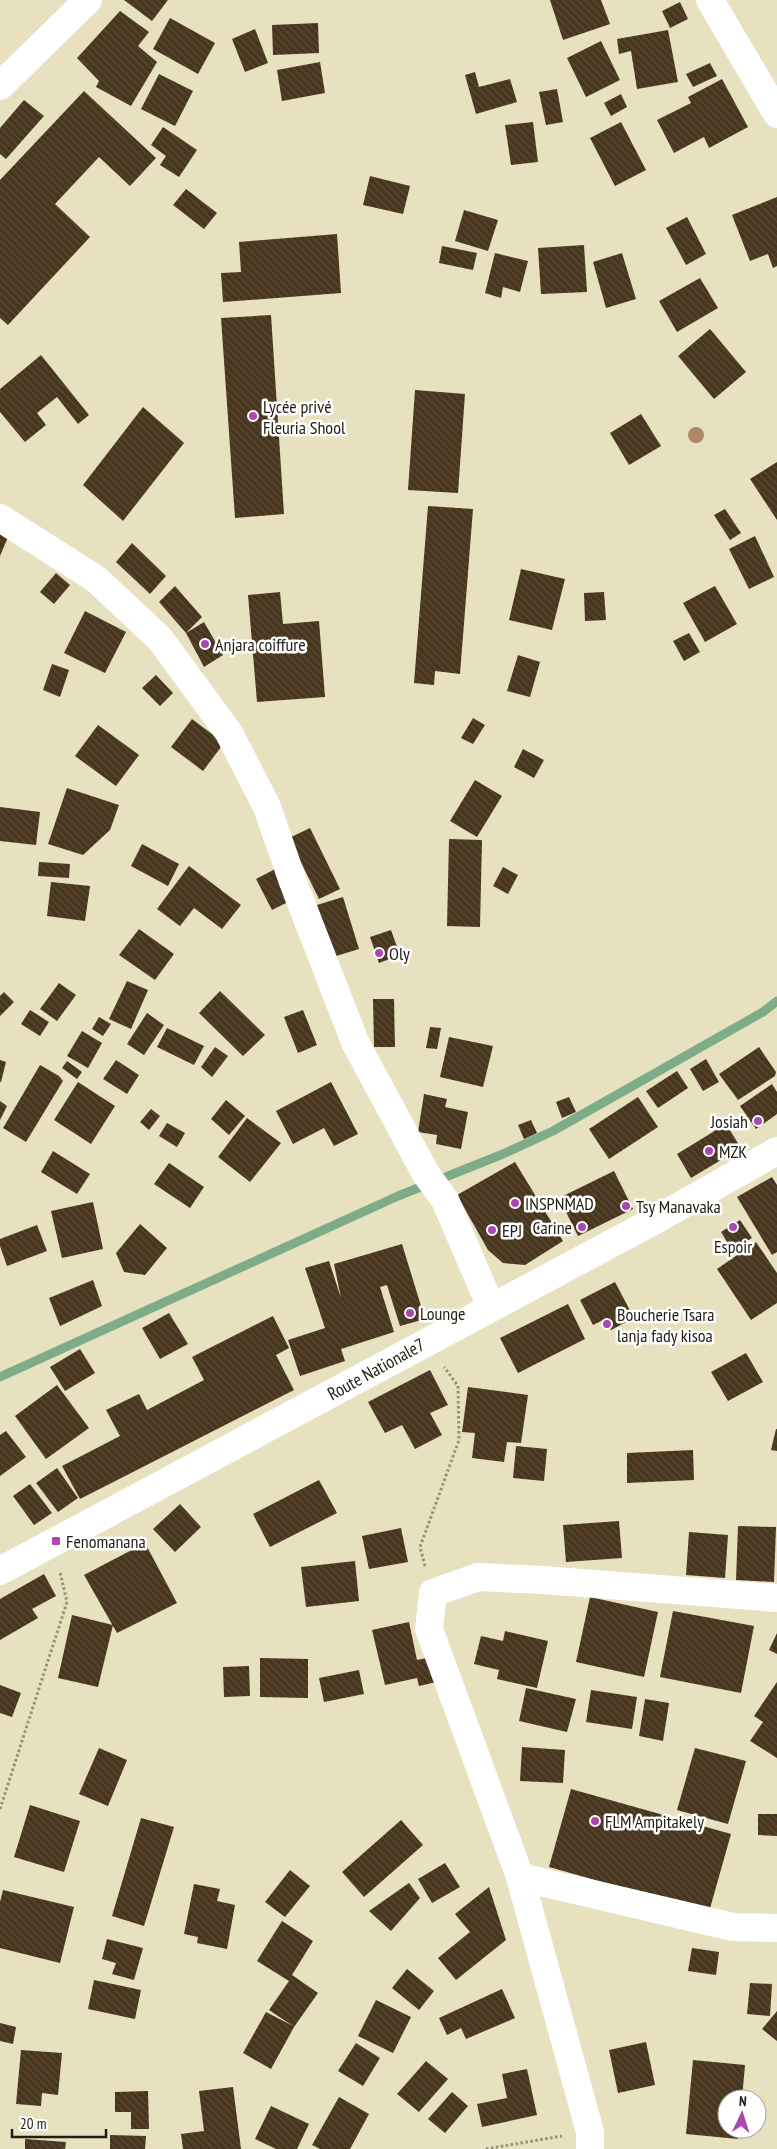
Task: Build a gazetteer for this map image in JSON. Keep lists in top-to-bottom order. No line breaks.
{"streets":{"street":["Route Nationale7"]},"places":{"other":["Lycée privé Fleuria Shool","Anjara coiffure","Oly","Josiah","MZK","INSPNMAD","Tsy Manavaka","Carine","Espoir","EPJ","Lounge","Boucherie Tsara lanja fady kisoa","FLM Ampitakely"],"transit":["Fenomanana"]},"scale_bar":"20 m","north":"top"}
